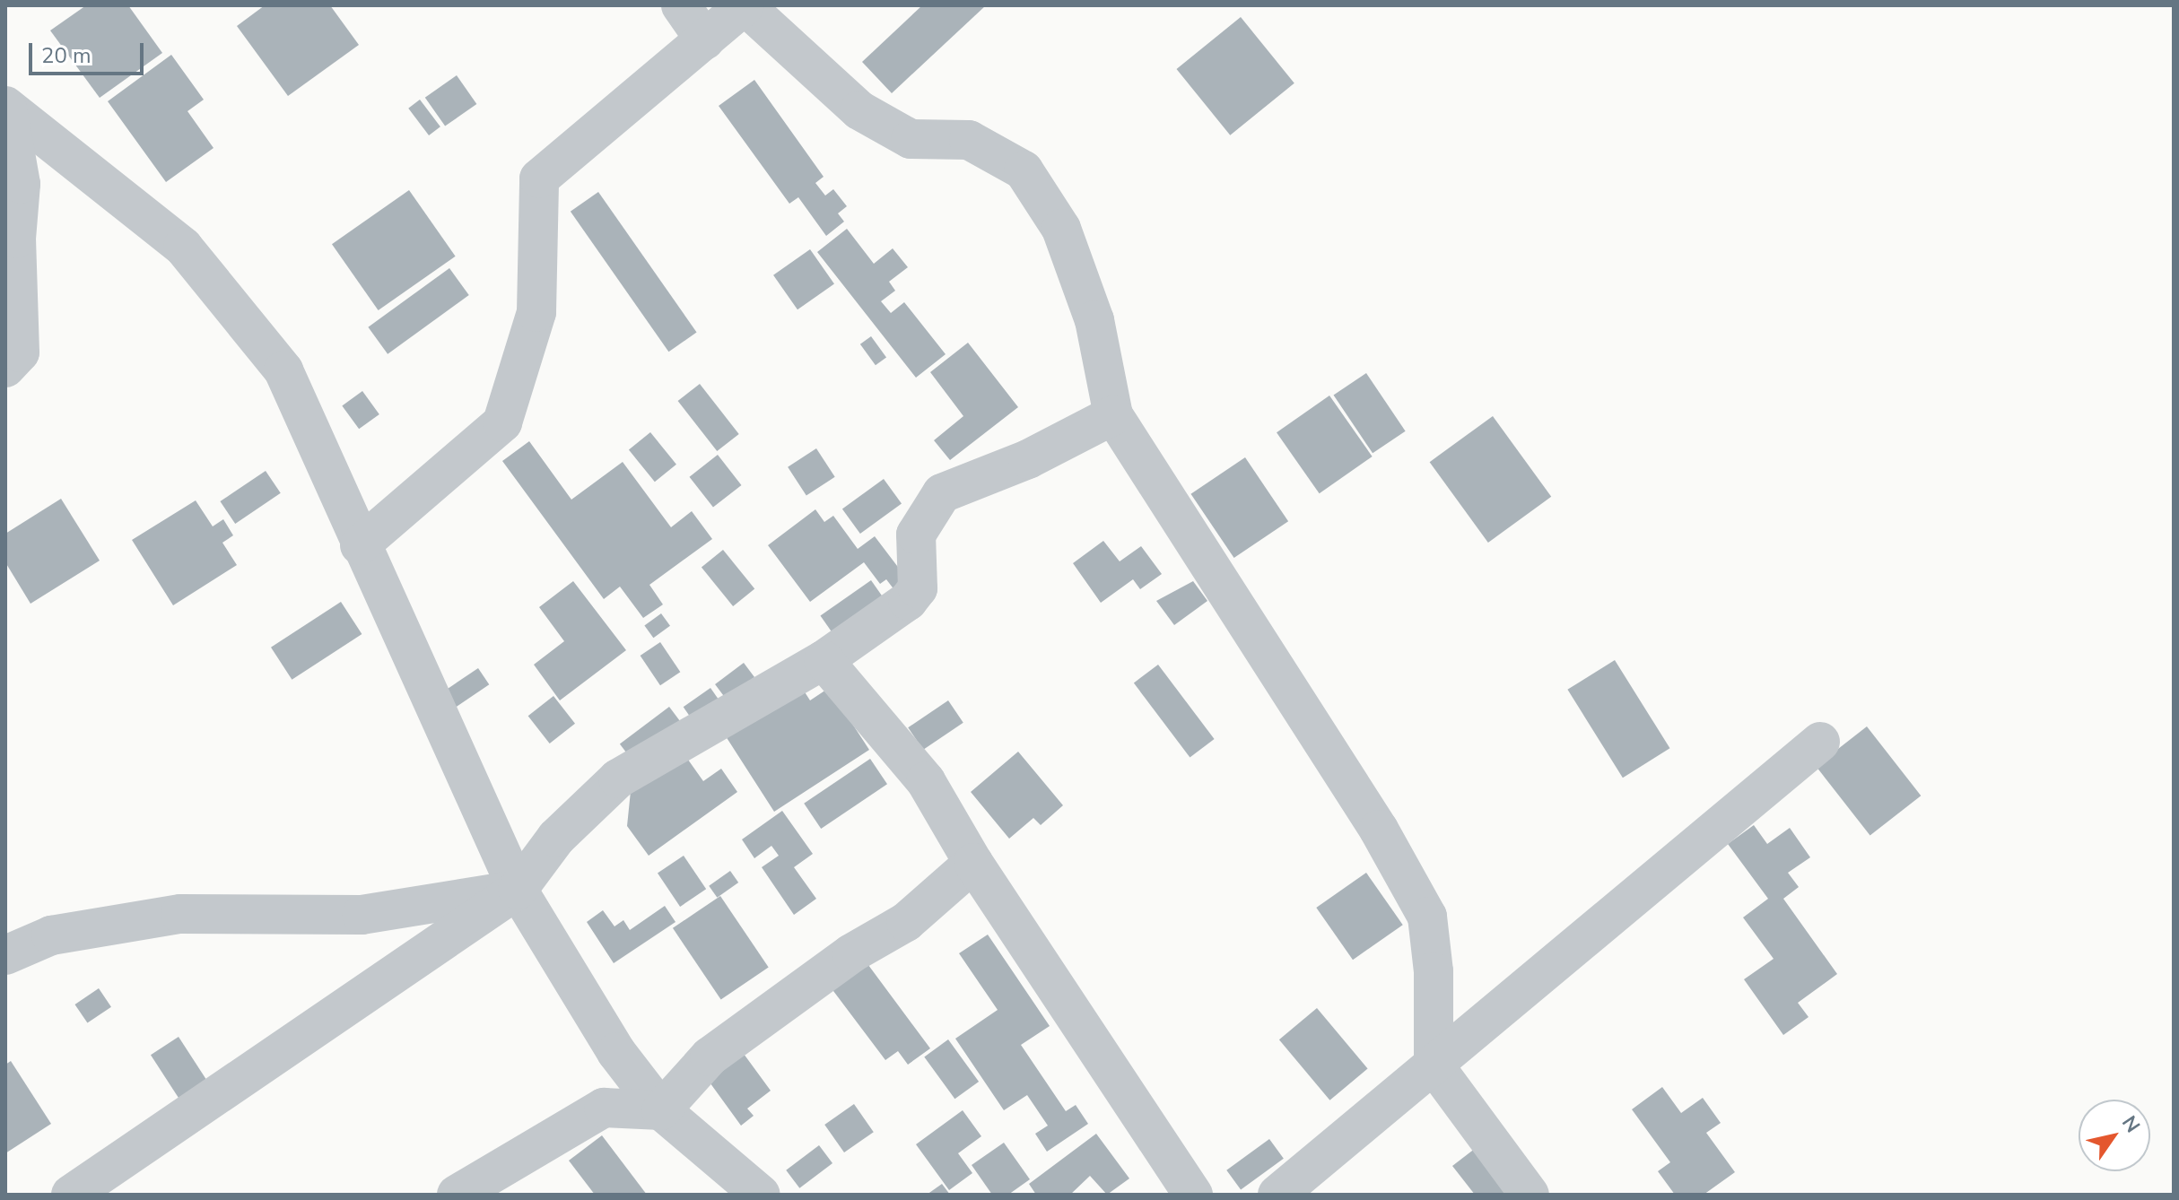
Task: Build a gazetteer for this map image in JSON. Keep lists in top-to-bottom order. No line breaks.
{"scale_bar":"20 m","north":"top right"}
